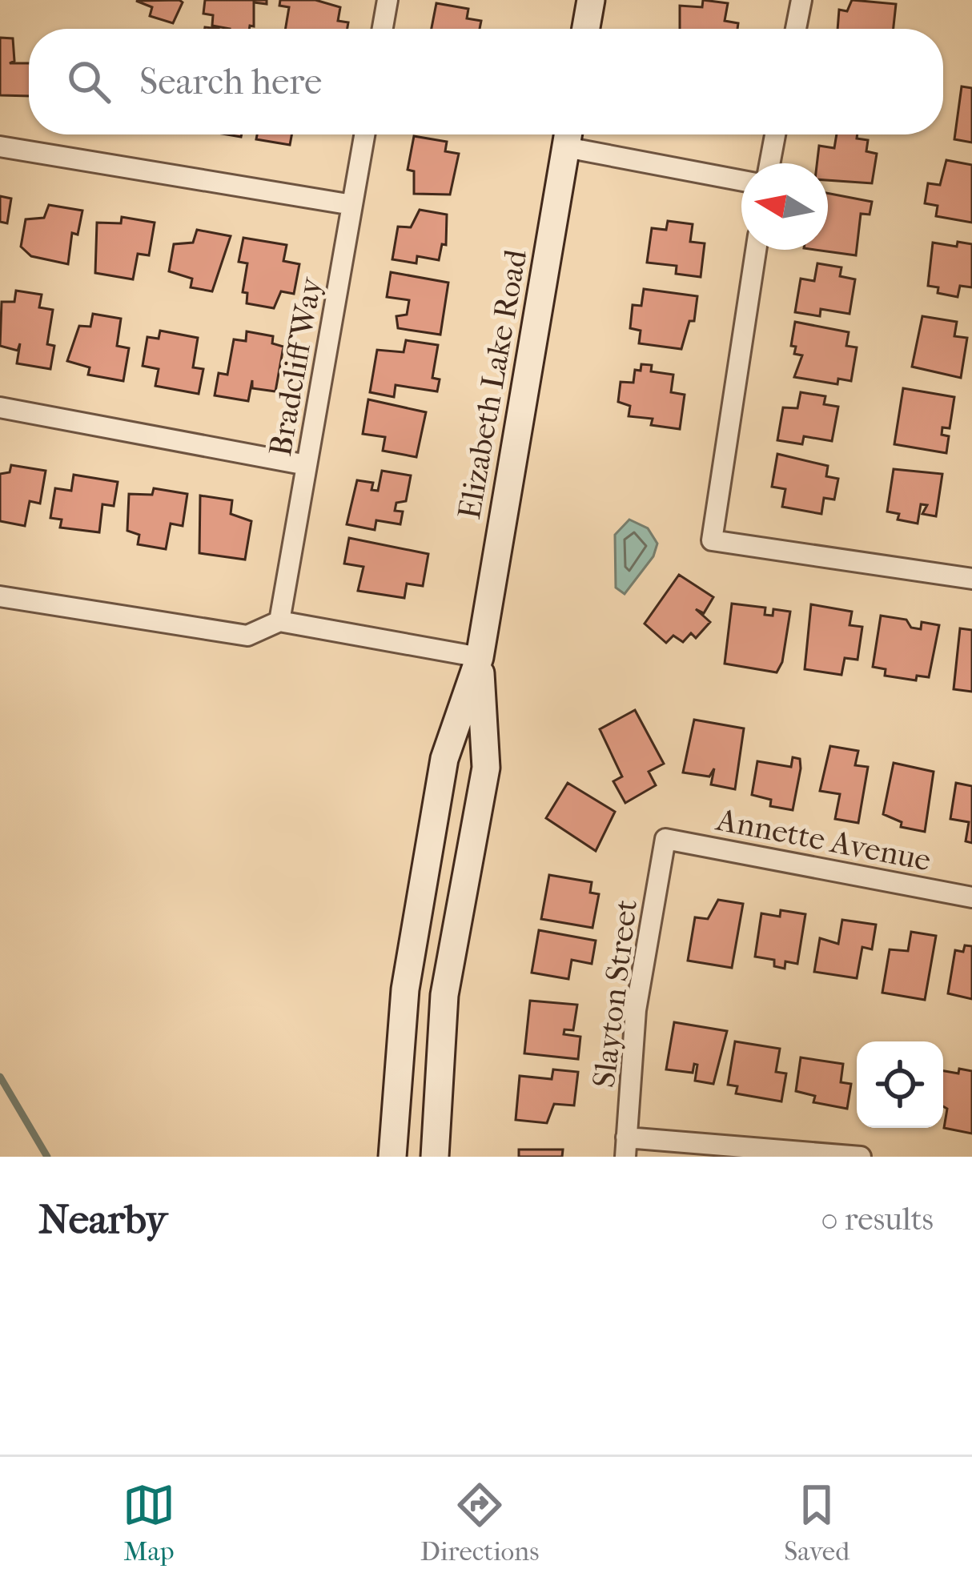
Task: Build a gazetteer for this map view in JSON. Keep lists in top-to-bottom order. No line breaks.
{"streets":{"main road":["Elizabeth Lake Road"],"street":["Bradcliff Way","Annette Avenue","Slayton Street"]},"crossings":[["Annette Avenue","Slayton Street"]],"north":"left","page":{"search":"Search here","heading":["Nearby","0 results"],"nav":["Map","Directions","Saved"]}}
